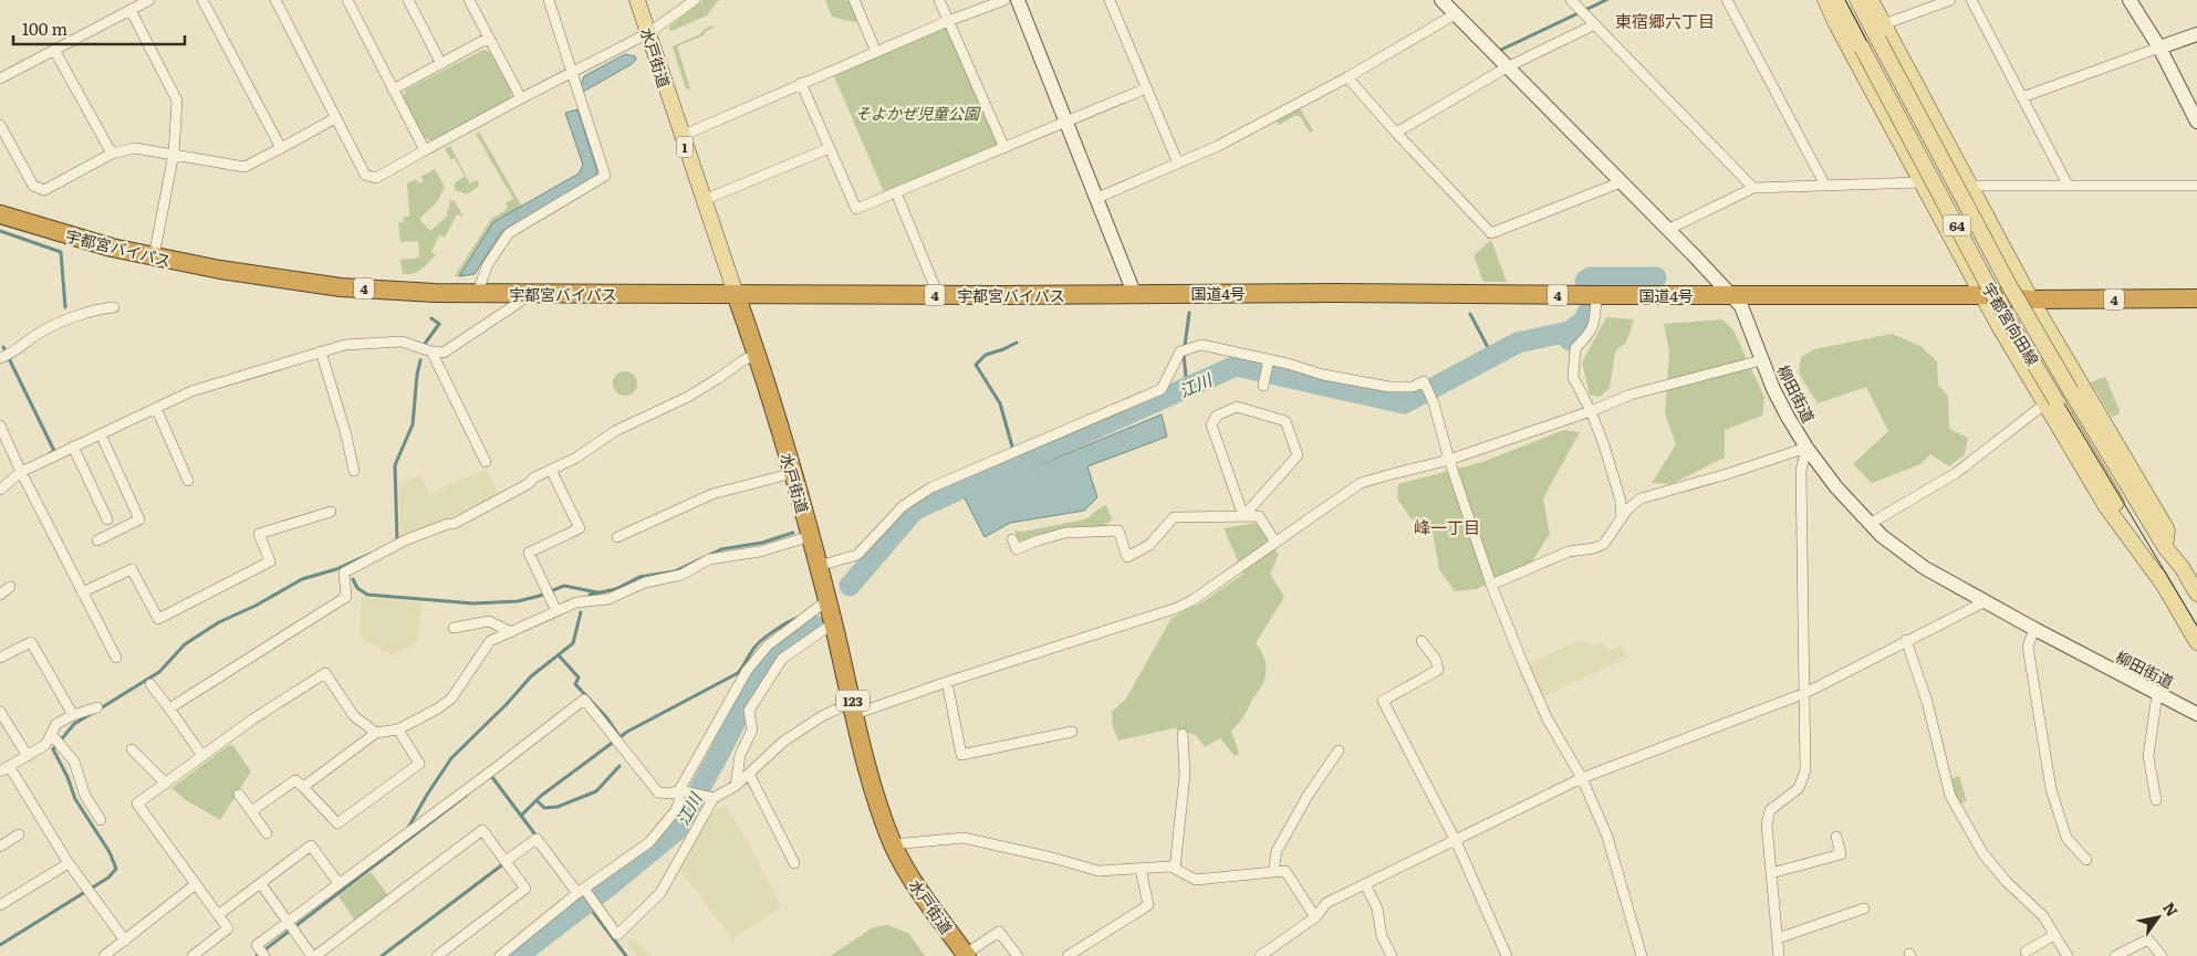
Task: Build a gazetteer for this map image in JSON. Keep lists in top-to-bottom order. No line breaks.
{"streets":{"highway":["水戸街道","宇都宮バイパス","4","国道4号","123"],"main road":["1","64","宇都宮向田線"],"street":["柳田街道"]},"crossings":[["水戸街道","宇都宮バイパス"],["宇都宮バイパス","国道4号"],["国道4号","柳田街道"]],"districts":["東宿郷六丁目","峰一丁目"],"water":["江川"],"parks":["そよかぜ児童公園"],"scale_bar":"100 m","north":"top right"}
